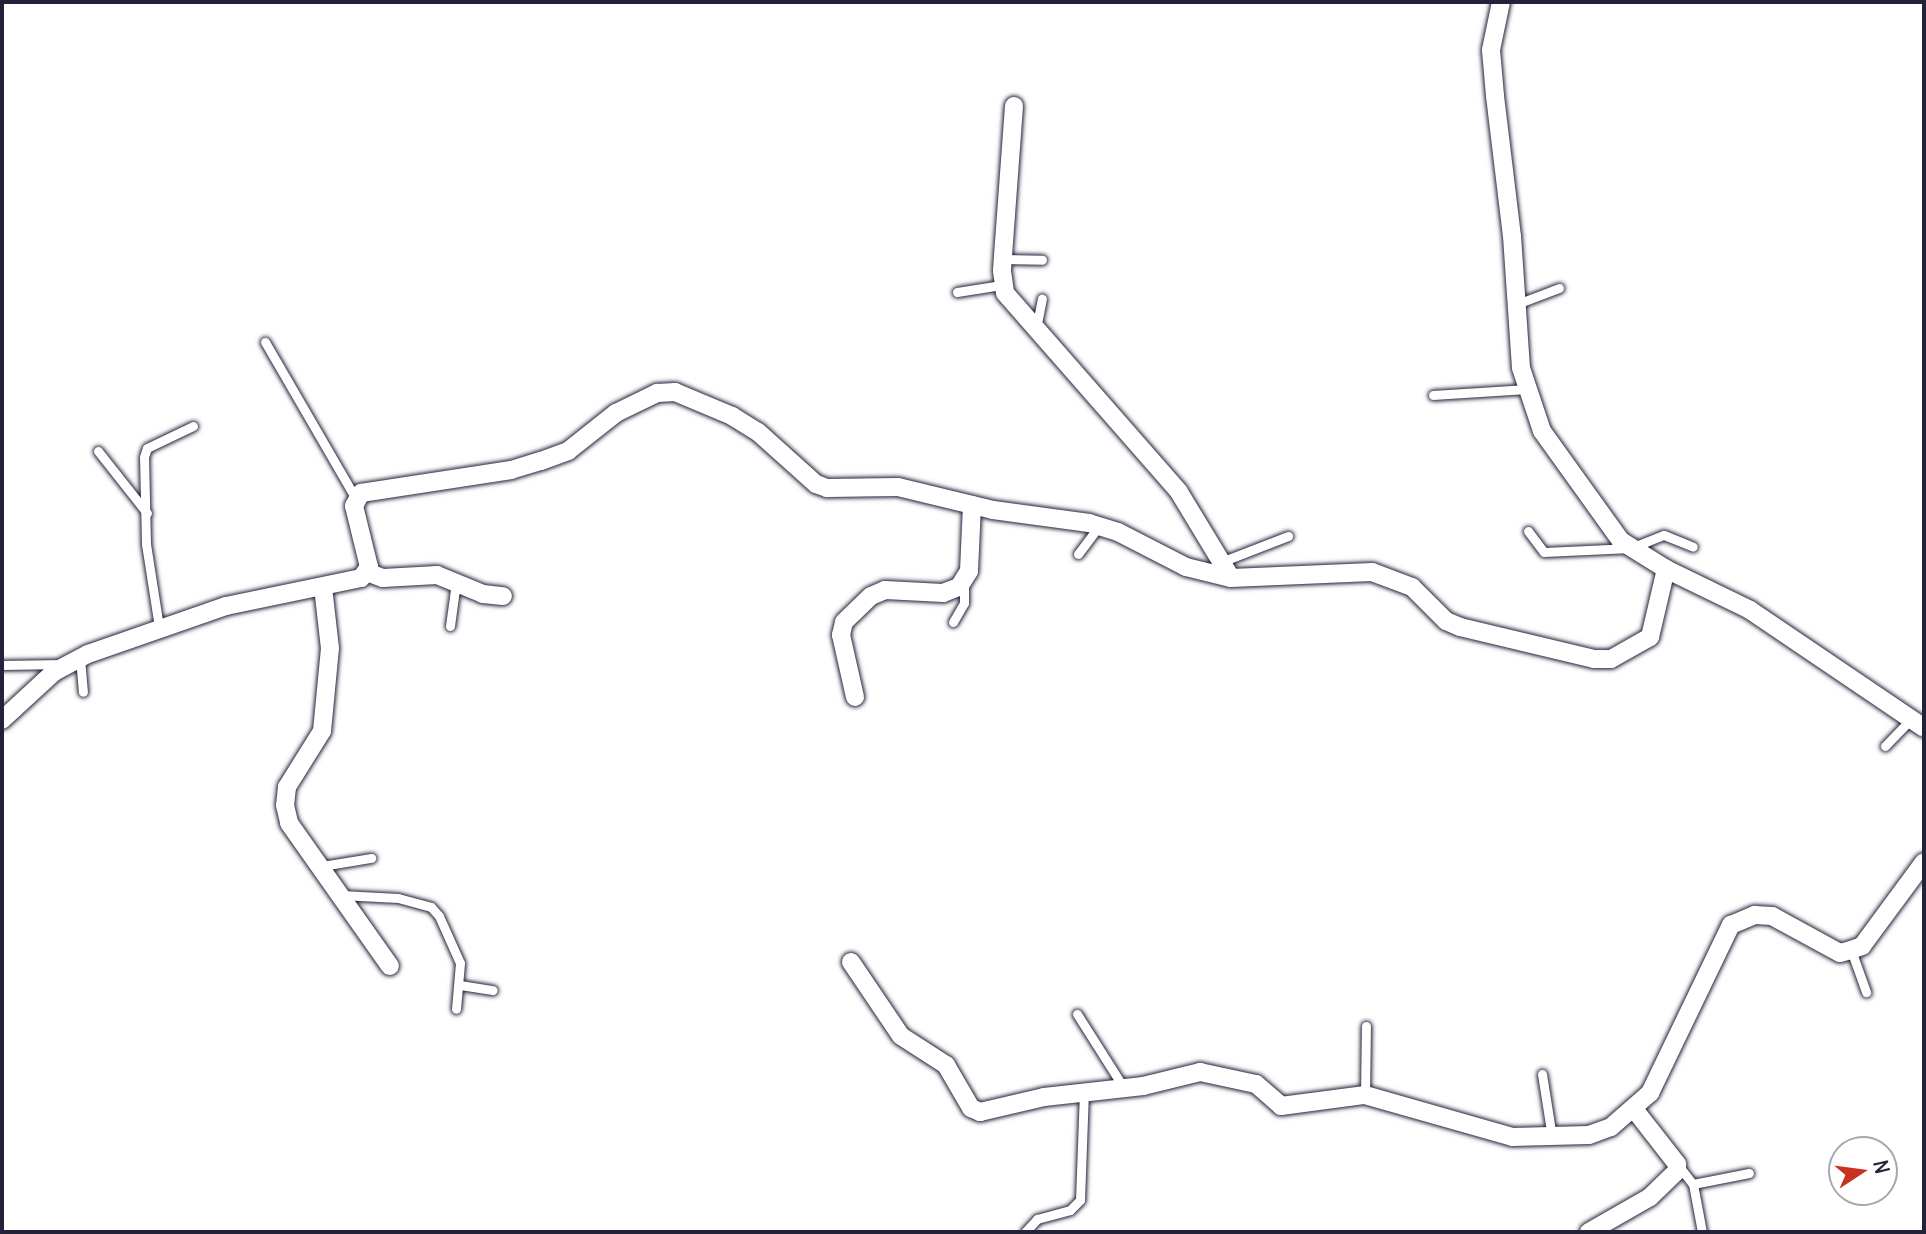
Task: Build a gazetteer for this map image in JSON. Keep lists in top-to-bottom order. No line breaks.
{"north":"right"}
